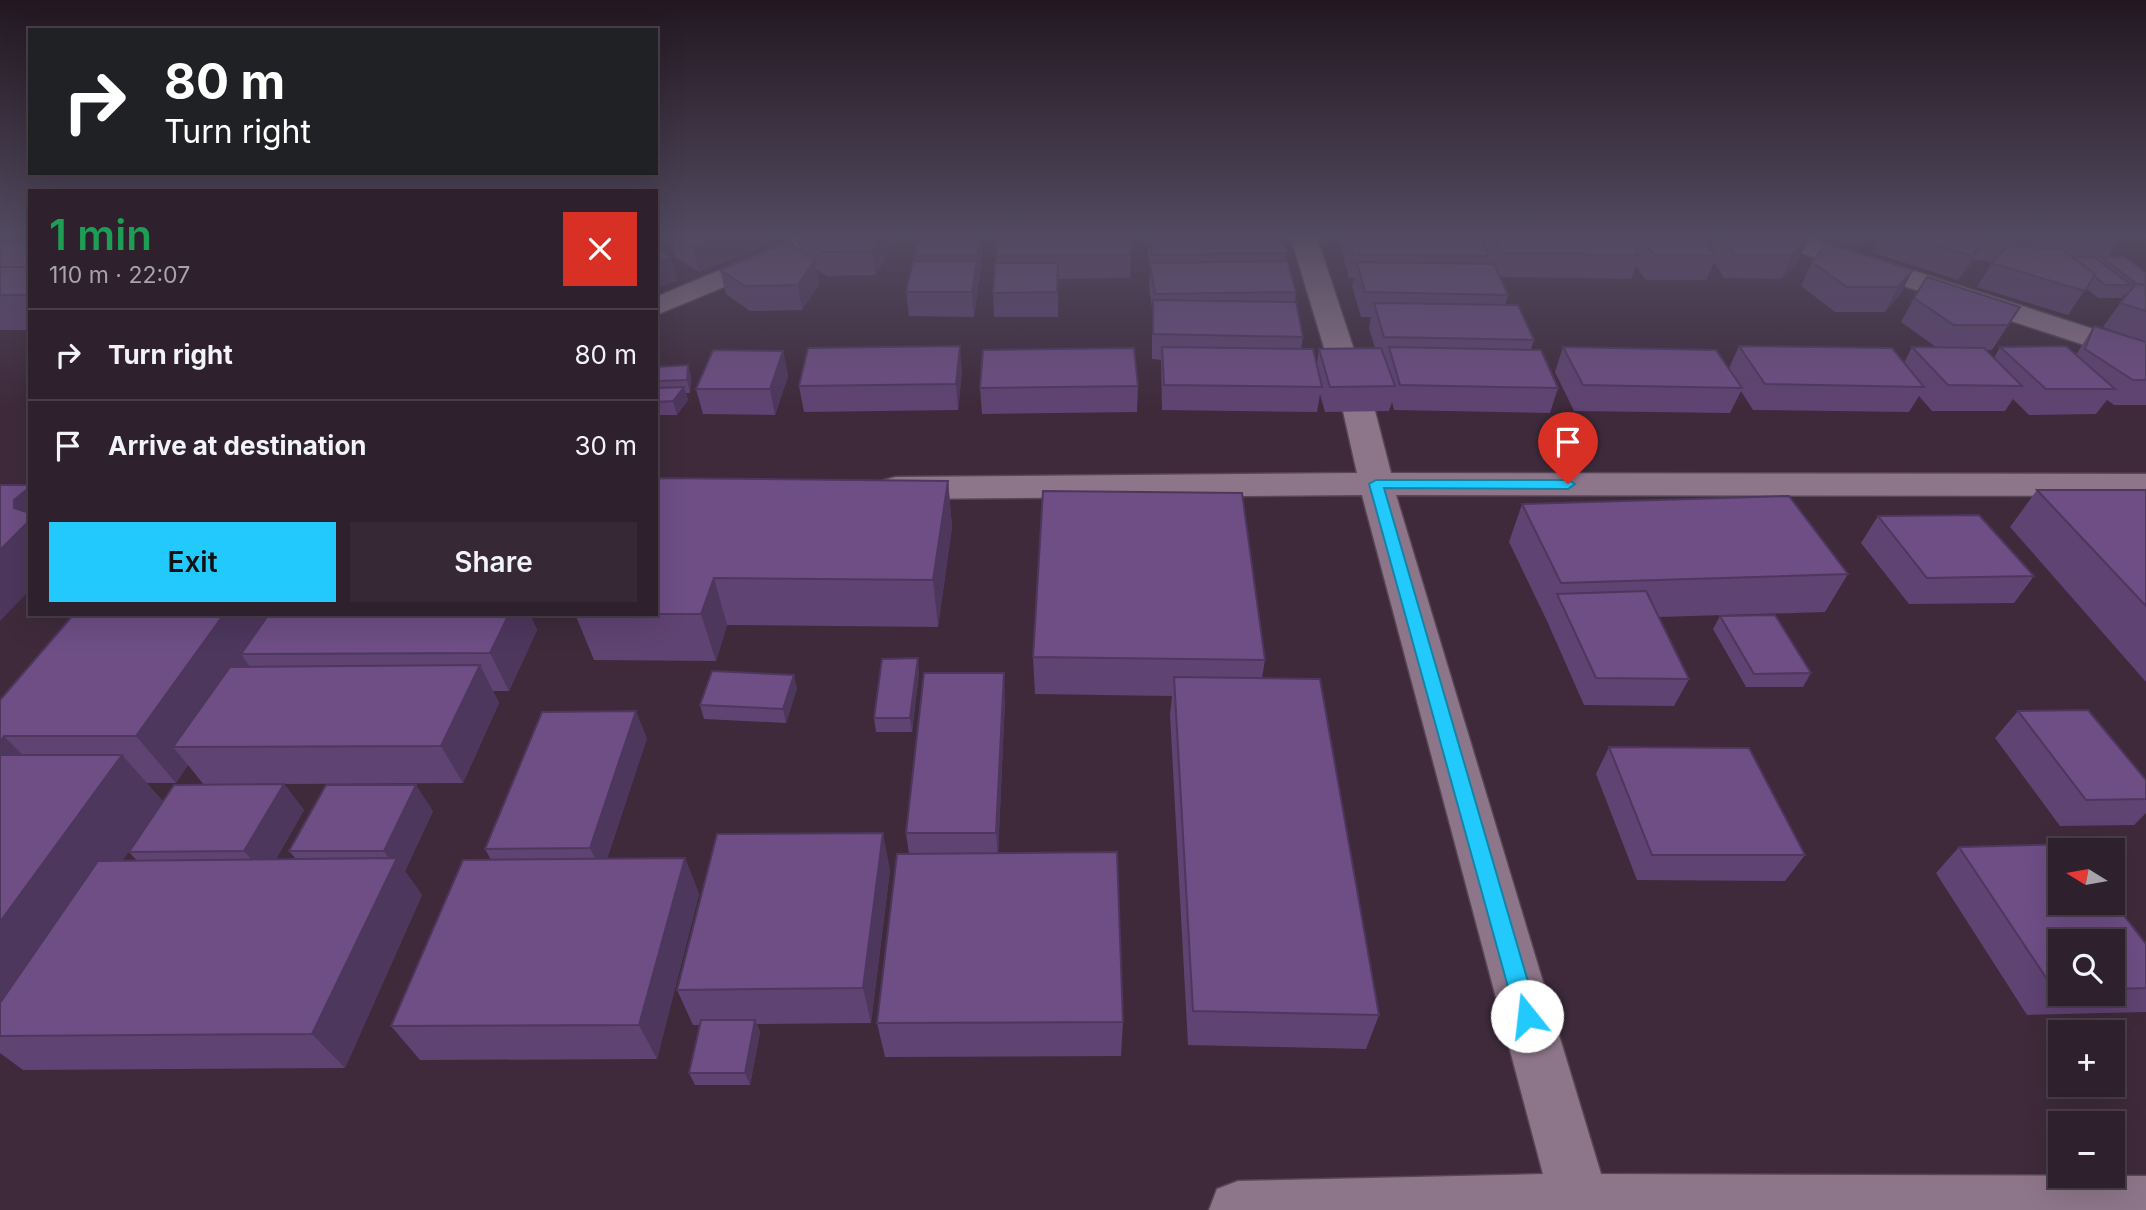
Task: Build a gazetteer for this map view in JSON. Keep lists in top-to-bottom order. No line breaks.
{"north":"left","page":{"turn":["80 m","Turn right"],"heading":["1 min","110 m · 22:07"],"list":[{"name":"Turn right","value":"80 m"},{"name":"Arrive at destination","value":"30 m"}],"buttons":["Exit","Share"],"map_buttons":["+","−"]}}
